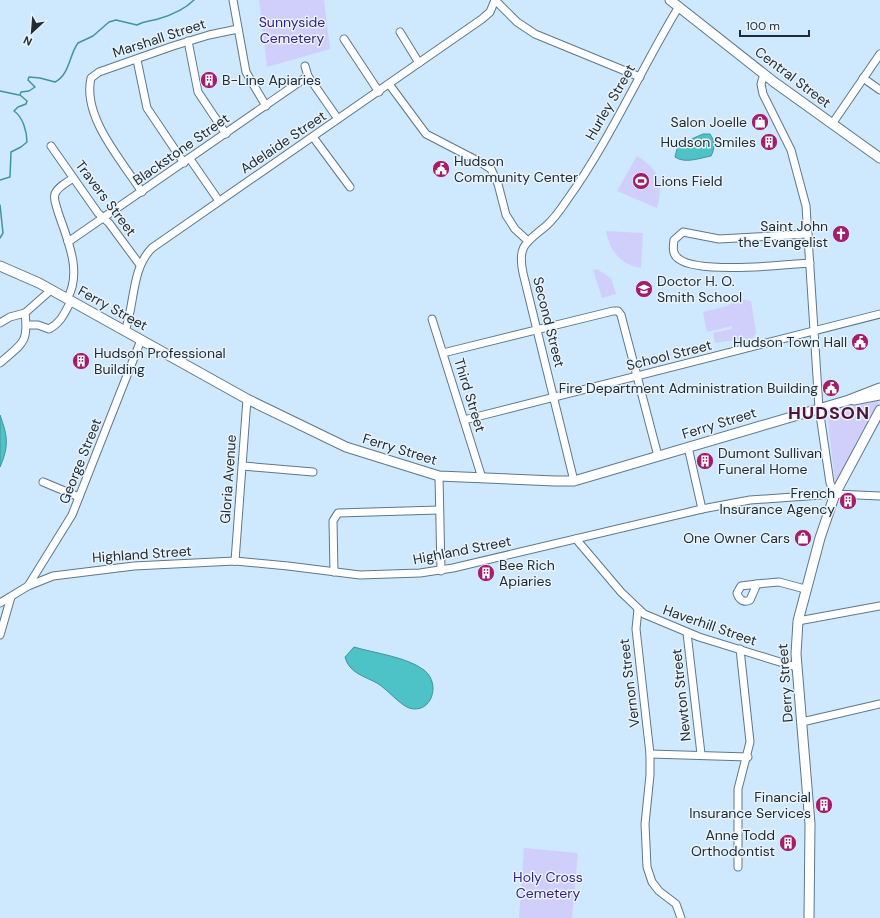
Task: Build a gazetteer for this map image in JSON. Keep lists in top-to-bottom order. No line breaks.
{"streets":{"main road":["Central Street","Ferry Street","Derry Street"],"street":["Marshall Street","Hurley Street","Adelaide Street","Blackstone Street","Travers Street","Second Street","School Street","Third Street","George Street","Gloria Avenue","Highland Street","Haverhill Street","Vernon Street","Newton Street"]},"crossings":[["Marshall Street","Blackstone Street"],["Central Street","Hurley Street"],["Hurley Street","Second Street"],["Adelaide Street","Travers Street"],["Adelaide Street","Ferry Street"],["Blackstone Street","Travers Street"],["Ferry Street","Second Street"],["Ferry Street","Third Street"],["Ferry Street","George Street"],["Ferry Street","Gloria Avenue"],["Second Street","School Street"],["School Street","Third Street"],["George Street","Highland Street"],["Gloria Avenue","Highland Street"],["Highland Street","Haverhill Street"],["Highland Street","Derry Street"],["Haverhill Street","Vernon Street"],["Haverhill Street","Derry Street"],["Haverhill Street","Newton Street"]],"districts":["HUDSON"],"parks":["Sunnyside Cemetery","Holy Cross Cemetery"],"places":{"building":["B-Line Apiaries","Hudson Smiles","Hudson Professional Building","Dumont Sullivan Funeral Home","French Insurance Agency","Bee Rich Apiaries","Financial Insurance Services","Anne Todd Orthodontist"],"shop":["Salon Joelle","One Owner Cars"],"public building":["Hudson Community Center","Hudson Town Hall","Fire Department Administration Building"],"sports":["Lions Field"],"church":["Saint John the Evangelist"],"school or university":["Doctor H. O. Smith School"]},"scale_bar":"100 m","north":"bottom left"}
